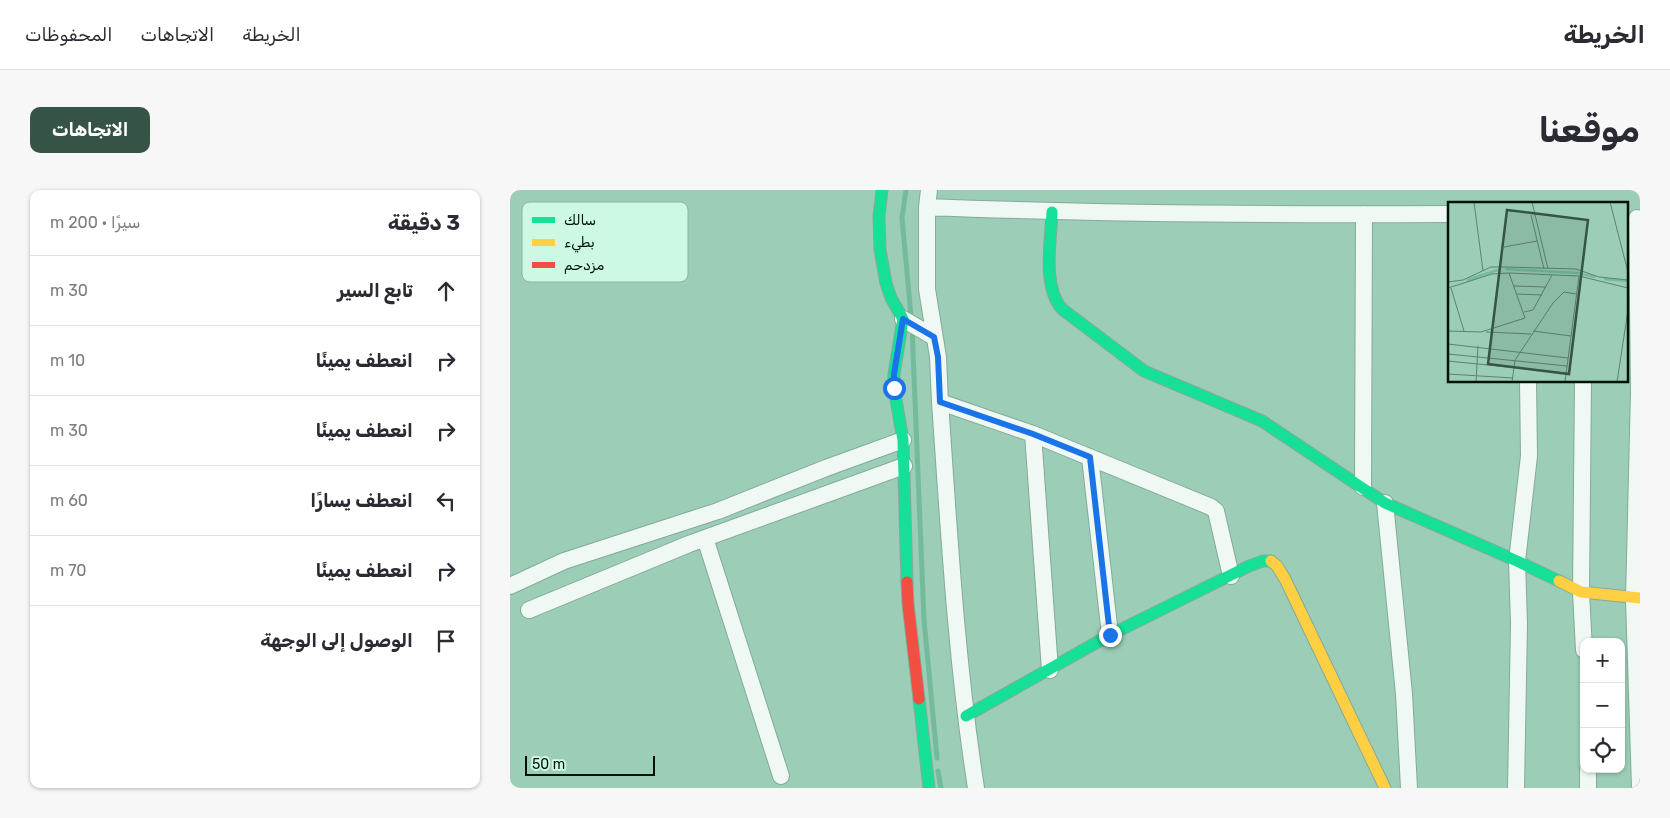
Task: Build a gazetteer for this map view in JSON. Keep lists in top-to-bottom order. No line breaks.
{"legend":["سالك","بطيء","مزدحم"],"scale_bar":"50 m","page":{"header":"الخريطة","nav":["الخريطة","الاتجاهات","المحفوظات"],"buttons":"الاتجاهات","title":"موقعنا","heading":["3 دقيقة","سيرًا · 200 m"],"list":[["تابع السير","30 m"],["انعطف يمينًا","10 m"],["انعطف يمينًا","30 m"],["انعطف يسارًا","60 m"],["انعطف يمينًا","70 m"],"الوصول إلى الوجهة"],"map_buttons":["+","−"],"scale":"50 m"}}
